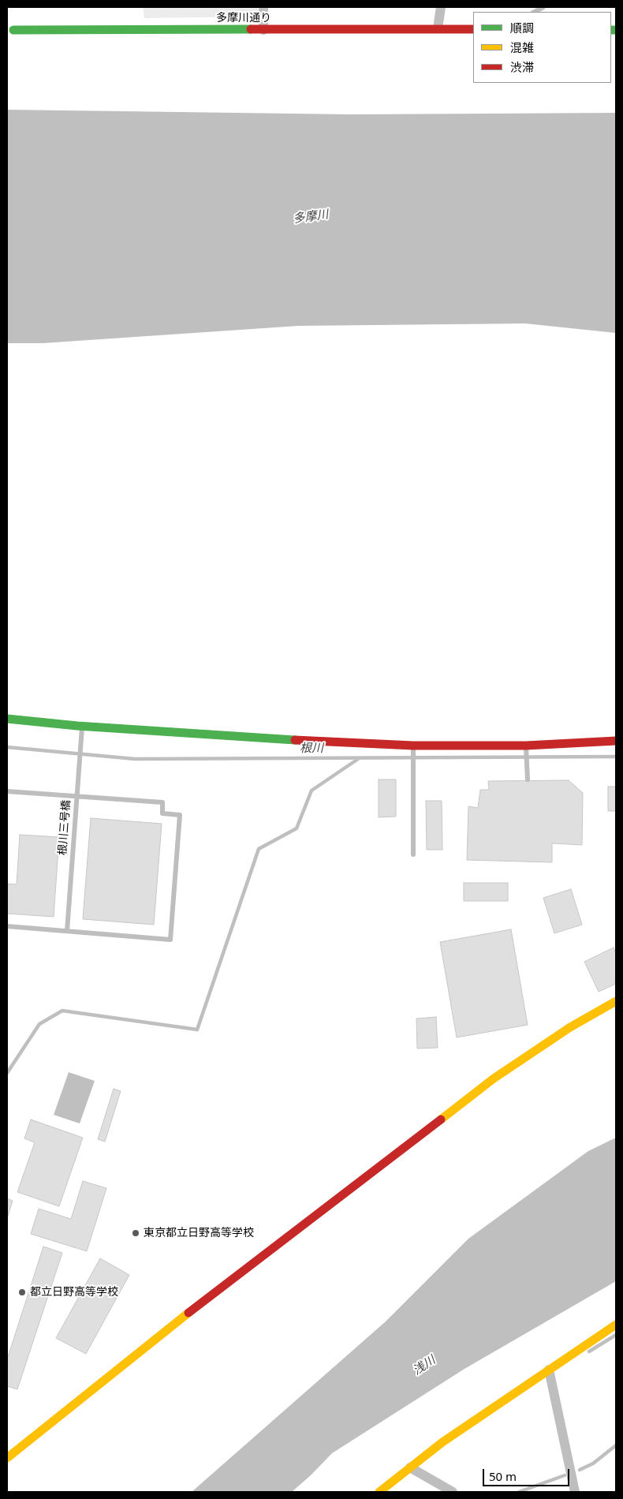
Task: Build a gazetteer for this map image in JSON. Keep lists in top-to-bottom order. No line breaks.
{"streets":{"street":["多摩川通り"],"lane":["根川三号橋"]},"water":["多摩川","根川","浅川"],"places":["東京都立日野高等学校","都立日野高等学校"],"legend":["順調","混雑","渋滞"],"scale_bar":"50 m"}
